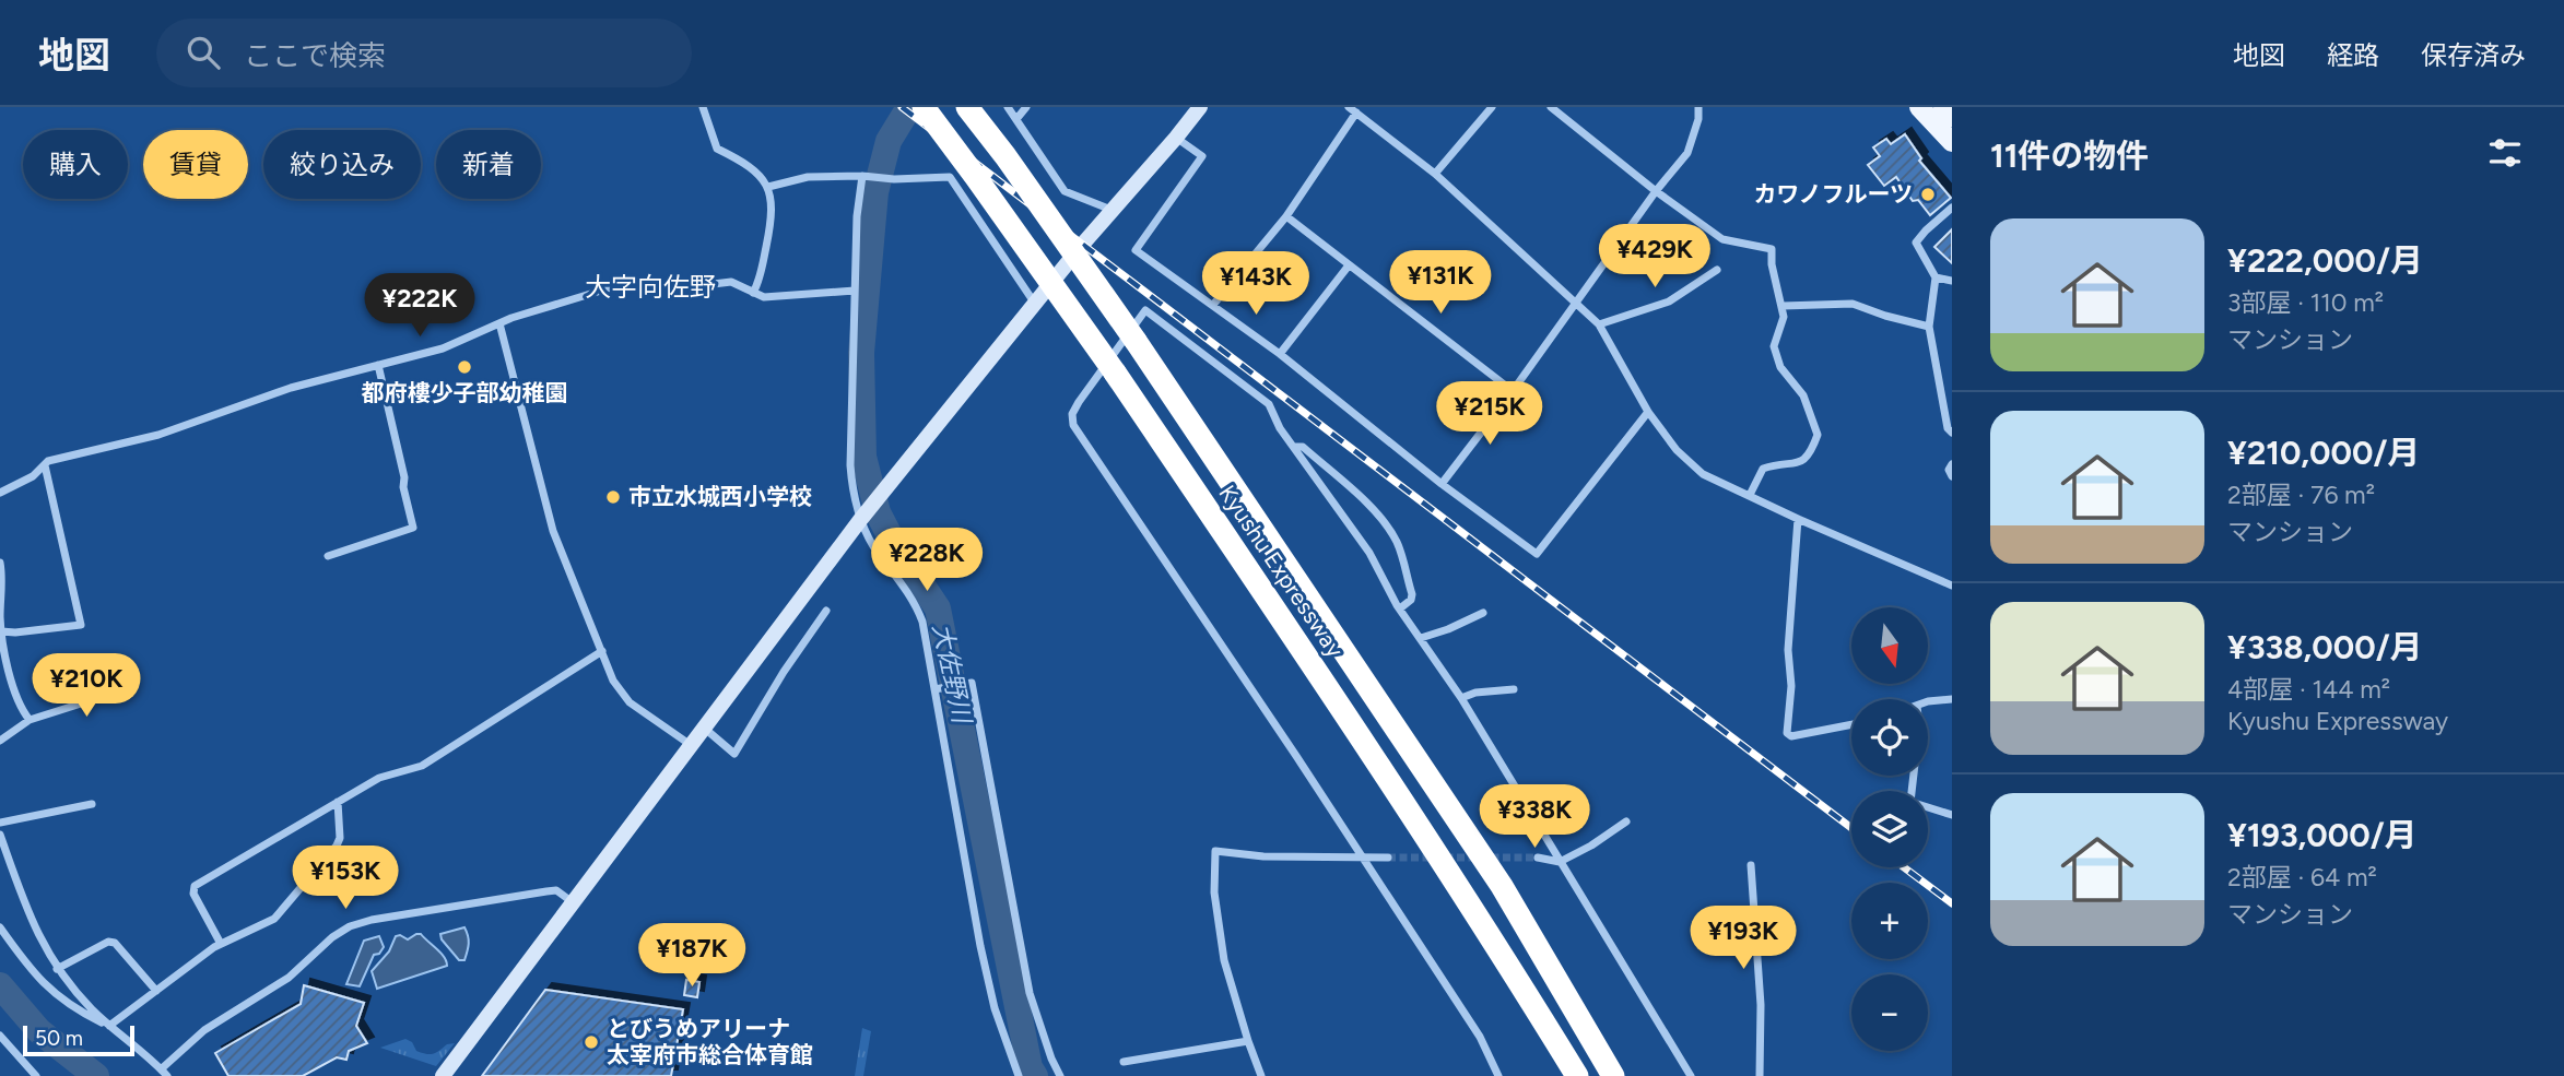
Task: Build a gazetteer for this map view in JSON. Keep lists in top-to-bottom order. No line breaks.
{"streets":{"highway":["Kyushu Expressway"]},"districts":["大字向佐野"],"water":["大佐野川"],"places":["カワノフルーツ","都府樓少子部幼稚園","市立水城西小学校","とびうめアリーナ 太宰府市総合体育館"],"scale_bar":"50 m","north":"bottom","page":{"header":"地図","search":"ここで検索","nav":["地図","経路","保存済み"],"heading":"11件の物件","chip":["購入","賃貸","絞り込み","新着"],"list":[{"name":"¥222,000/月","note":"3部屋 · 110 m² · マンション"},{"name":"¥210,000/月","note":"2部屋 · 76 m² · マンション"},{"name":"¥338,000/月","note":"4部屋 · 144 m² · Kyushu Expressway"},{"name":"¥193,000/月","note":"2部屋 · 64 m² · マンション"}],"price":["¥429K","¥131K","¥143K","¥222K","¥215K","¥228K","¥210K","¥338K","¥153K","¥193K","¥187K"],"map_buttons":["+","−"],"scale":"50 m"}}
